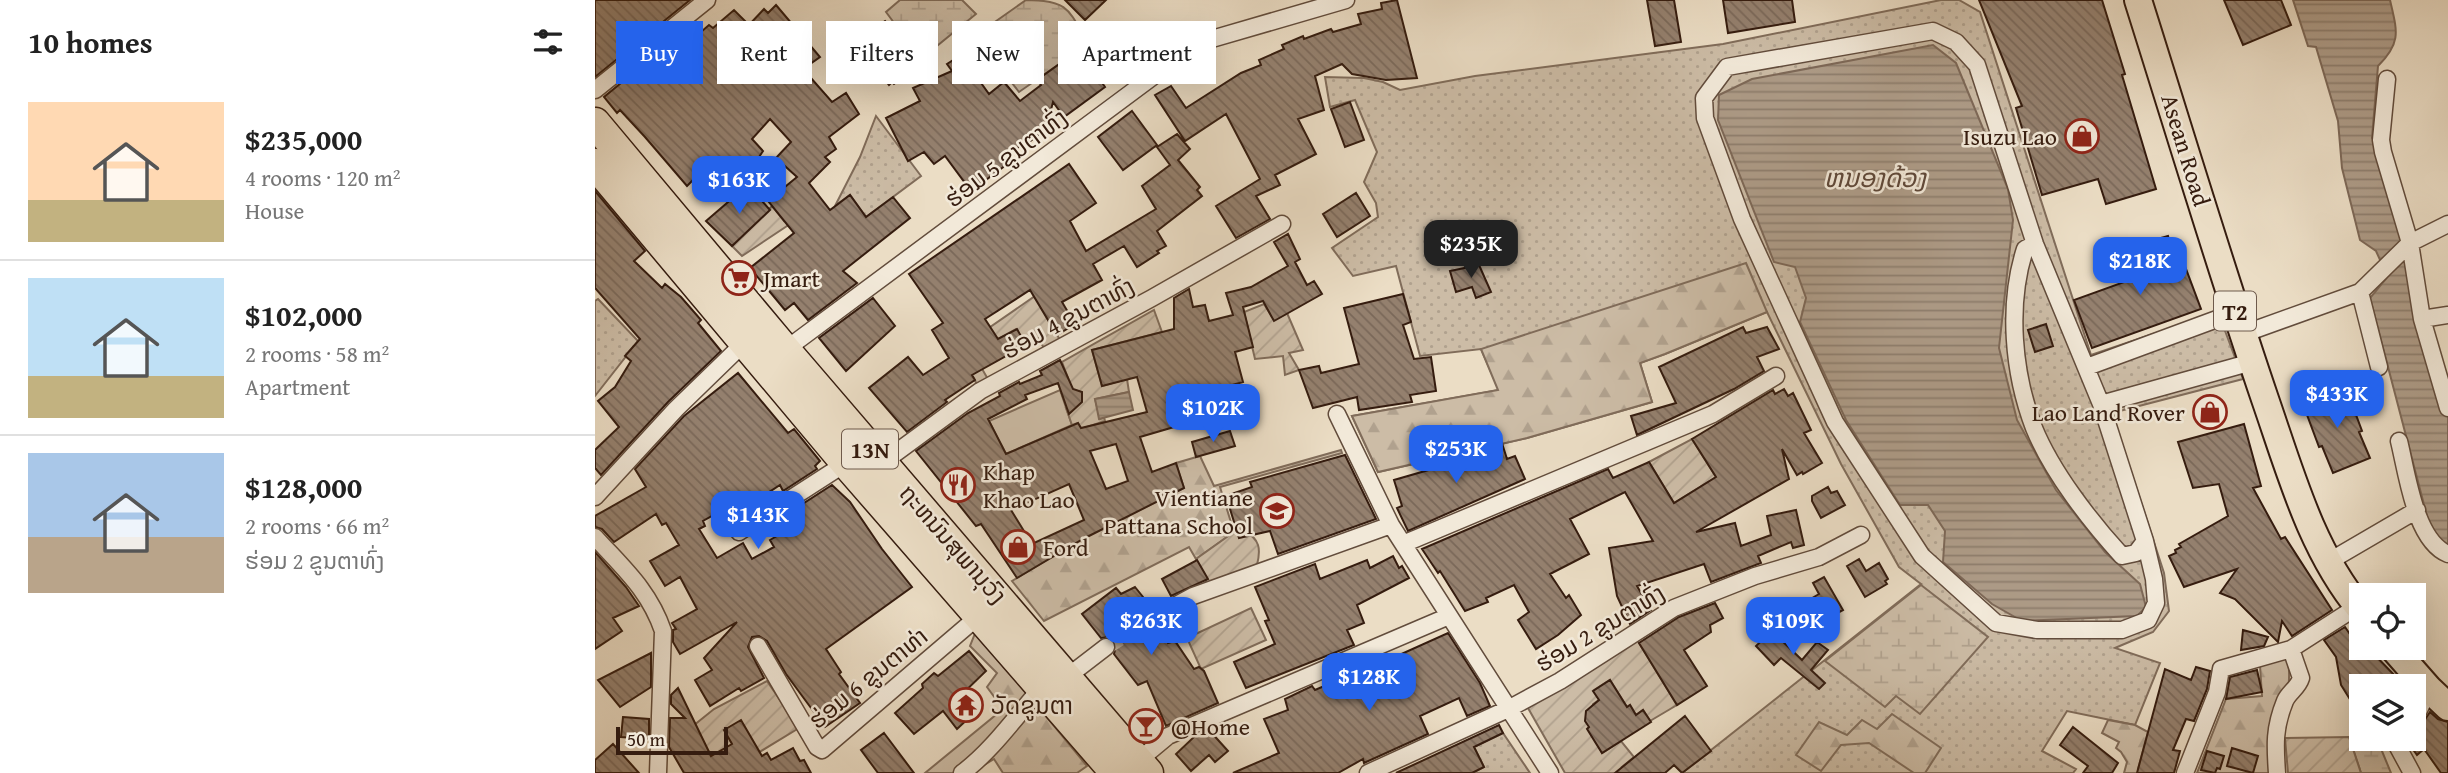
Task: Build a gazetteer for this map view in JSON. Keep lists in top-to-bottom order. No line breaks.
{"streets":{"highway":["13N","ຖະຫນົນສຸພານຸວົງ"],"main road":["Asean Road","T2"],"street":["ຮ່ອມ 5 ຂູນຕາທົ່ງ","ຮ່ອມ 4 ຂູນຕາທົ່ງ","ຮ່ອມ 2 ຂູນຕາທົ່ງ","ຮ່ອມ 6 ຂູນຕາທ່າ"]},"crossings":[["ຮ່ອມ 5 ຂູນຕາທົ່ງ","ຖະຫນົນສຸພານຸວົງ"],["ຮ່ອມ 4 ຂູນຕາທົ່ງ","ຖະຫນົນສຸພານຸວົງ"],["ຖະຫນົນສຸພານຸວົງ","ຮ່ອມ 6 ຂູນຕາທ່າ"]],"water":["ຫນອງດ້ວງ"],"places":{"shop":["Isuzu Lao","Lao Land Rover","Ford"],"supermarket":["Jmart"],"restaurant":["Khap Khao Lao"],"school or university":["Vientiane Pattana School"],"temple":["ວັດຂູນຕາ"],"bar":["@Home"]},"scale_bar":"50 m","page":{"heading":"10 homes","chip":["Buy","Rent","Filters","New","Apartment"],"list":[{"name":"$235,000","note":"4 rooms · 120 m² · House"},{"name":"$102,000","note":"2 rooms · 58 m² · Apartment"},{"name":"$128,000","note":"2 rooms · 66 m² · ຮ່ອມ 2 ຂູນຕາທົ່ງ"}],"price":["$163K","$235K","$218K","$433K","$102K","$253K","$143K","$263K","$109K","$128K"],"scale":"50 m"}}
